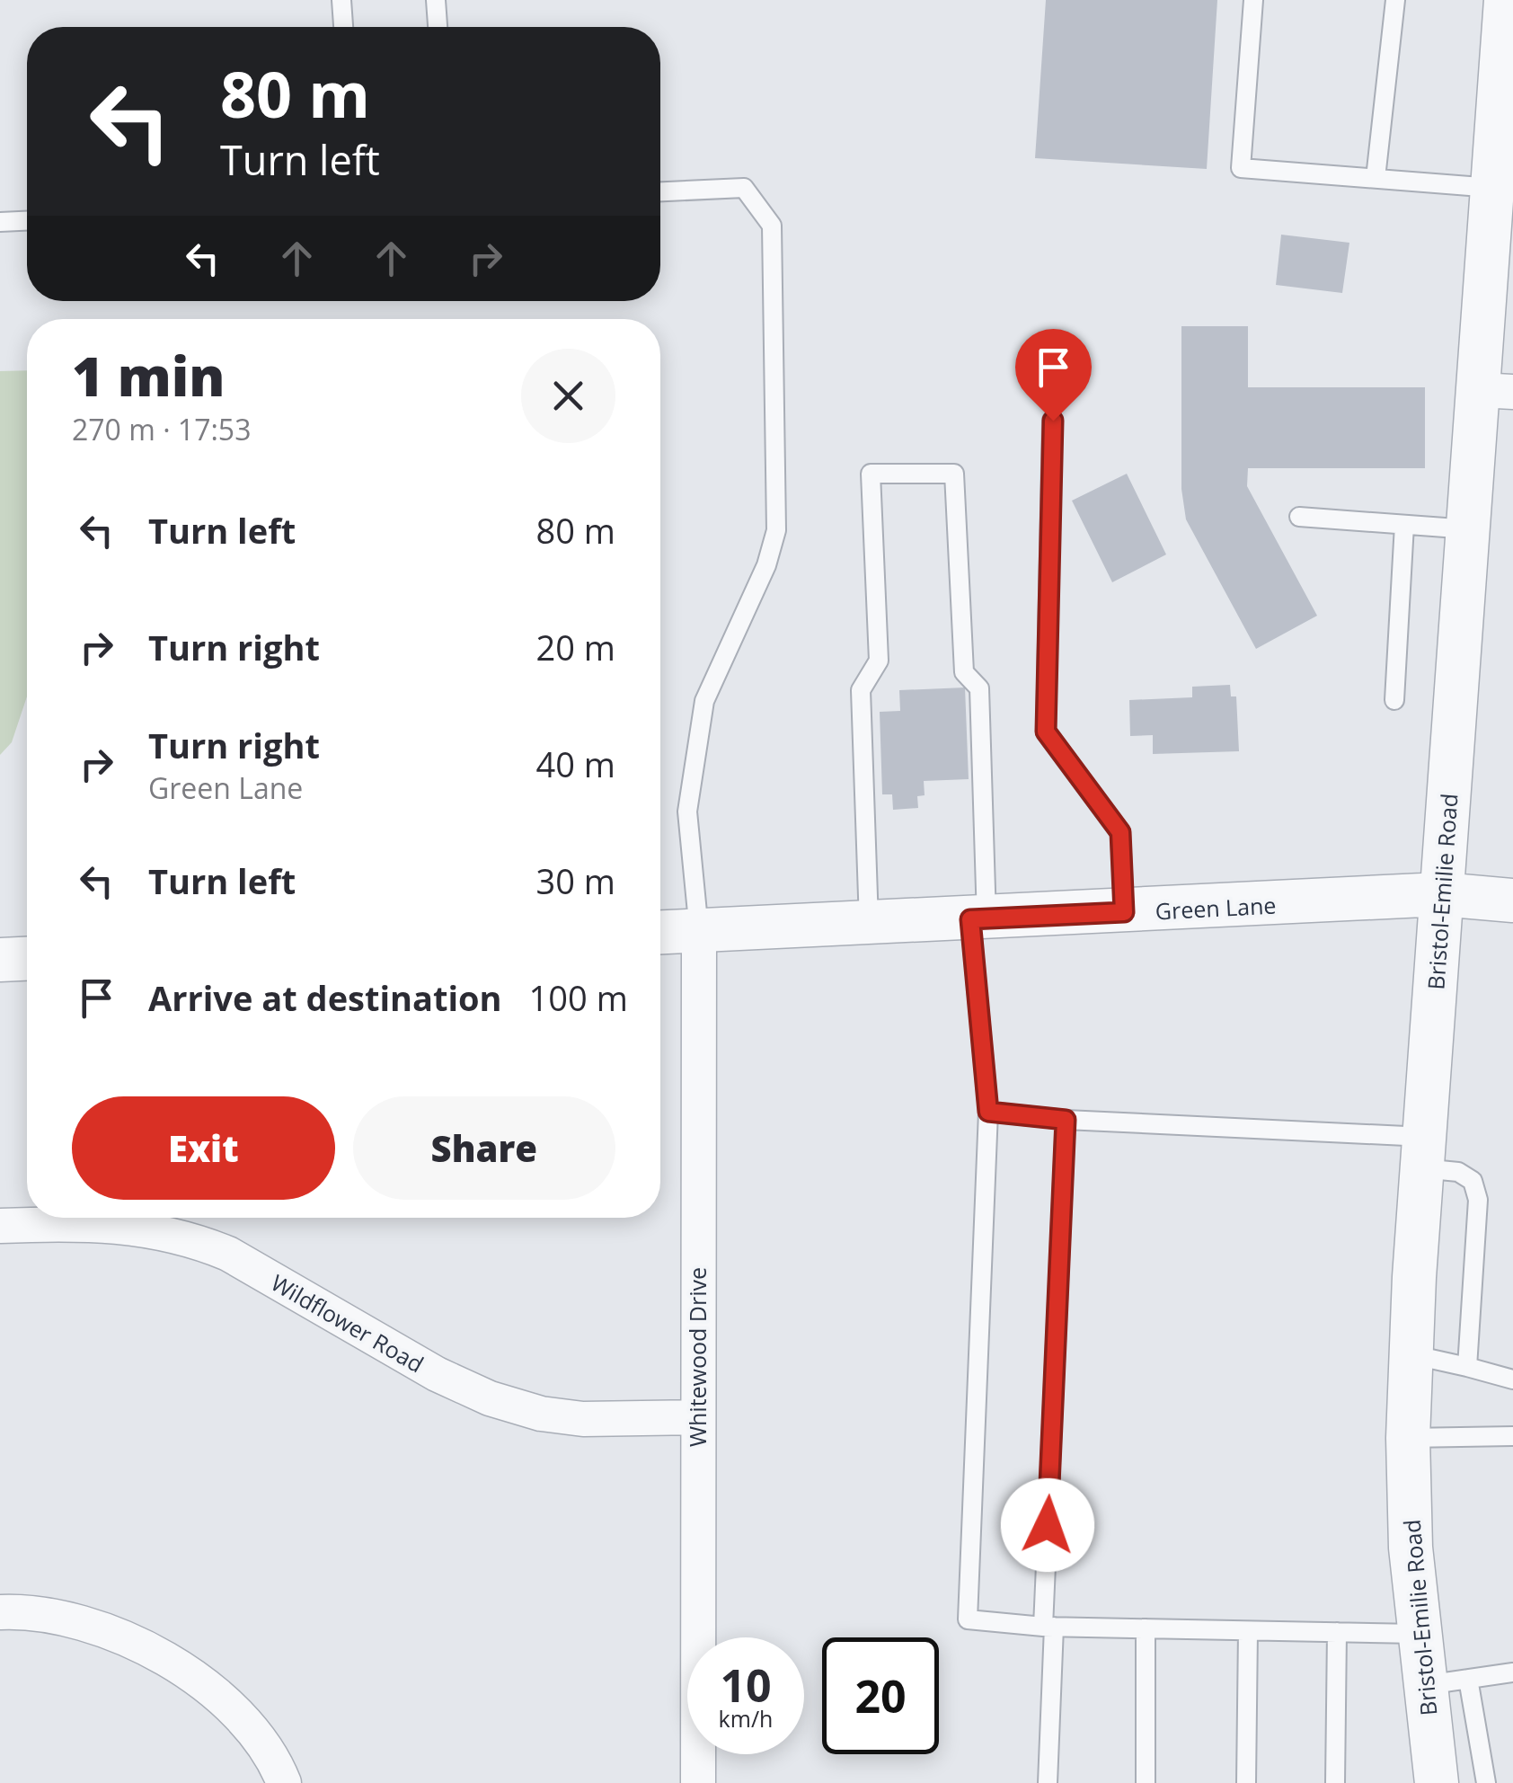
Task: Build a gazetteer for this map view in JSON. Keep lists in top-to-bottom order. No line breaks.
{"streets":{"street":["Bristol-Emilie Road","Green Lane","Wildflower Road","Whitewood Drive"]},"crossings":[["Bristol-Emilie Road","Green Lane"],["Green Lane","Whitewood Drive"],["Wildflower Road","Whitewood Drive"]],"page":{"turn":["80 m","Turn left"],"heading":["1 min","270 m · 17:53"],"list":[{"name":"Turn left","value":"80 m"},{"name":"Turn right","value":"20 m"},{"name":"Turn right","note":"Green Lane","value":"40 m"},{"name":"Turn left","value":"30 m"},{"name":"Arrive at destination","value":"100 m"}],"buttons":["Exit","Share"],"speed":"10 km/h","limit":"20"}}
